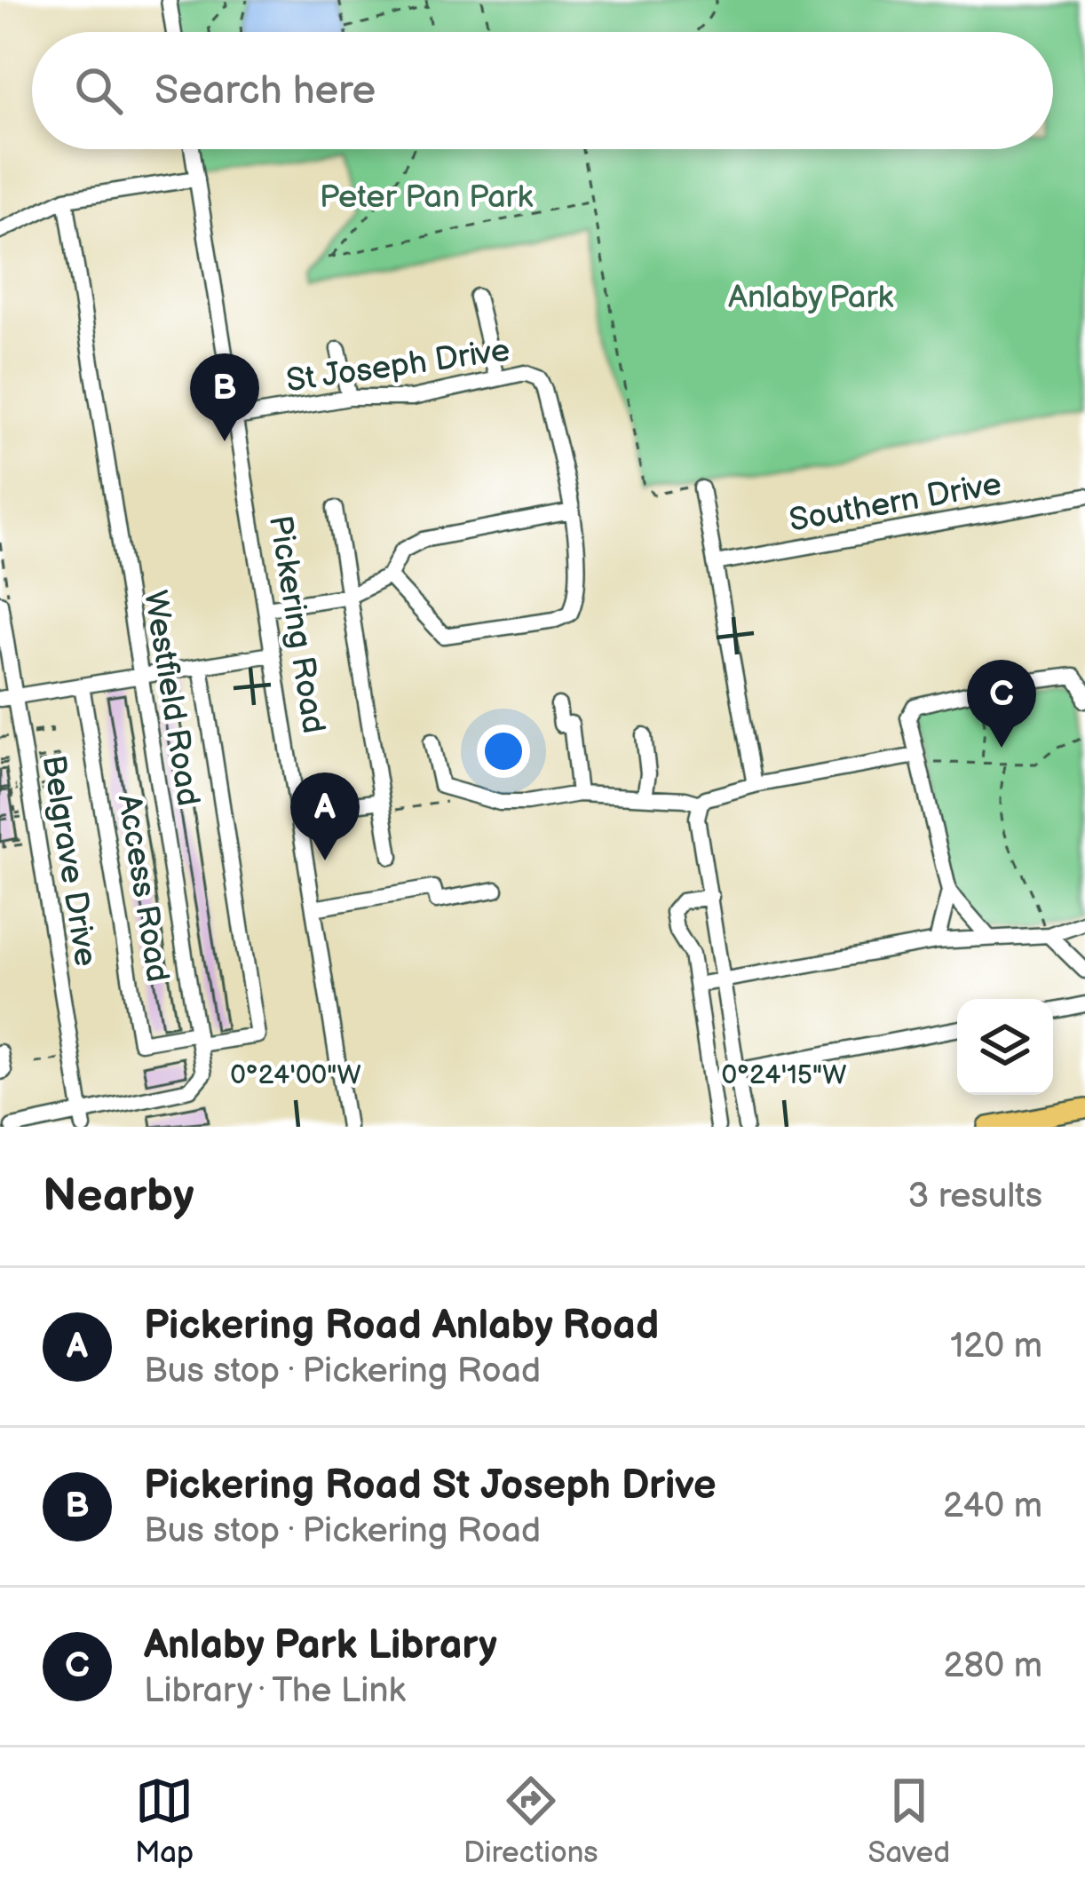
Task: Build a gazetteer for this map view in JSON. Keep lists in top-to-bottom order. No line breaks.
{"streets":{"street":["St Joseph Drive","Southern Drive","Pickering Road","Westfield Road","Belgrave Drive","Access Road"]},"crossings":[["St Joseph Drive","Pickering Road"],["Westfield Road","Belgrave Drive"],["Westfield Road","Access Road"]],"parks":["Peter Pan Park","Anlaby Park"],"page":{"search":"Search here","pins":["B","C","A"],"heading":["Nearby","3 results"],"list":[{"mark":"A","name":"Pickering Road Anlaby Road","note":"Bus stop · Pickering Road","value":"120 m"},{"mark":"B","name":"Pickering Road St Joseph Drive","note":"Bus stop · Pickering Road","value":"240 m"},{"mark":"C","name":"Anlaby Park Library","note":"Library · The Link","value":"280 m"}],"nav":["Map","Directions","Saved"]},"coordinates":["0°24'00\"W","0°24'15\"W"]}
